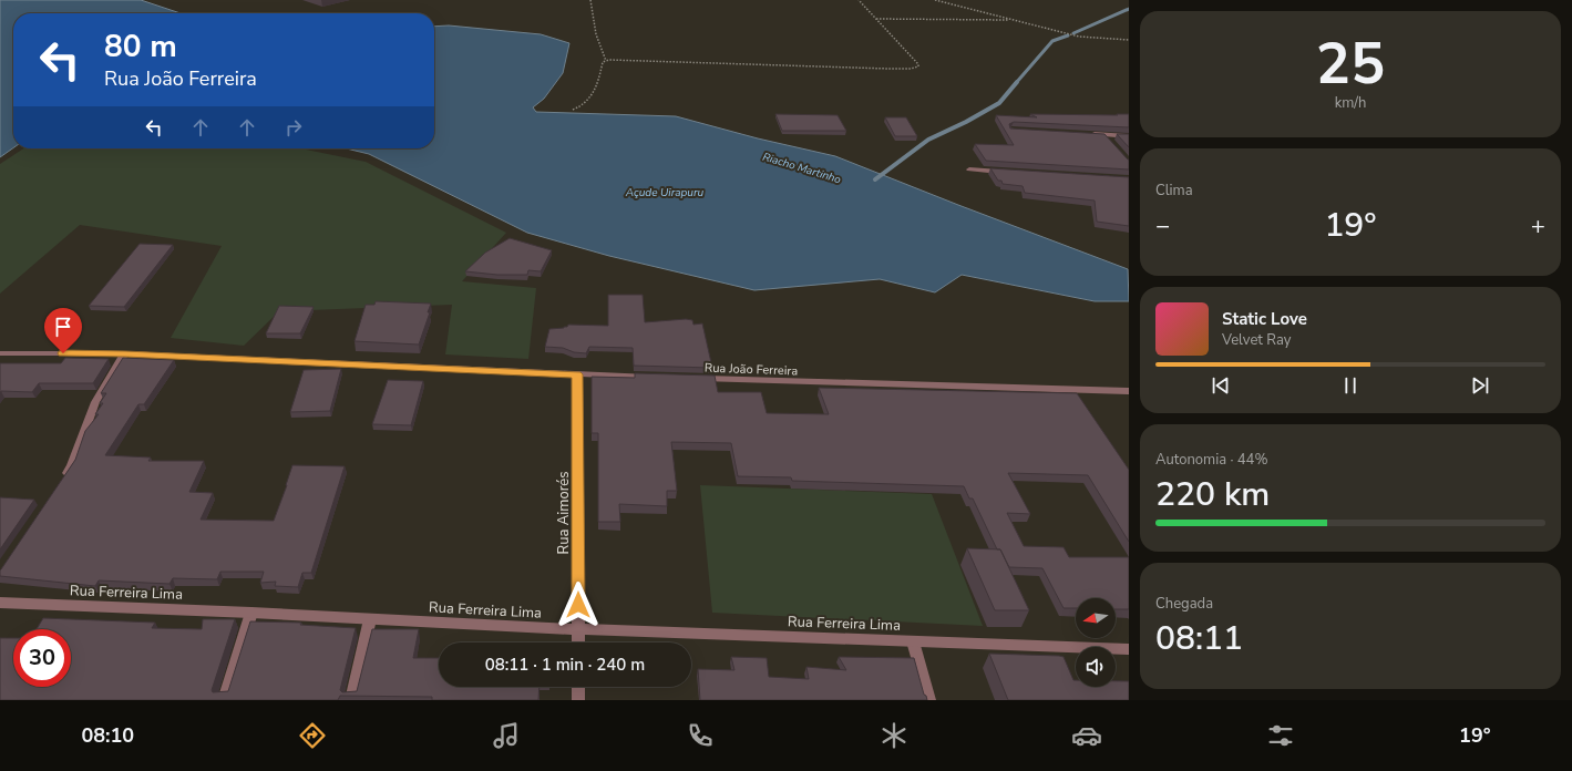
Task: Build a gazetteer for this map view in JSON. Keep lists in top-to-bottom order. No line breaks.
{"streets":{"street":["Rua João Ferreira","Rua Aimorés","Rua Ferreira Lima"]},"crossings":[["Rua Aimorés","Rua Ferreira Lima"]],"water":["Riacho Martinho","Açude Uirapuru"],"north":"left","page":{"tile":[["25","km/h"],"Clima",["Autonomia · 44%","220 km"],["Chegada","08:11"]],"turn":["80 m","Rua João Ferreira"],"heat":["−","19°","+"],"song":["Static Love","Velvet Ray"],"limit":"30","trip":"08:11 · 1 min · 240 m","tabs":["08:10","19°"]}}
